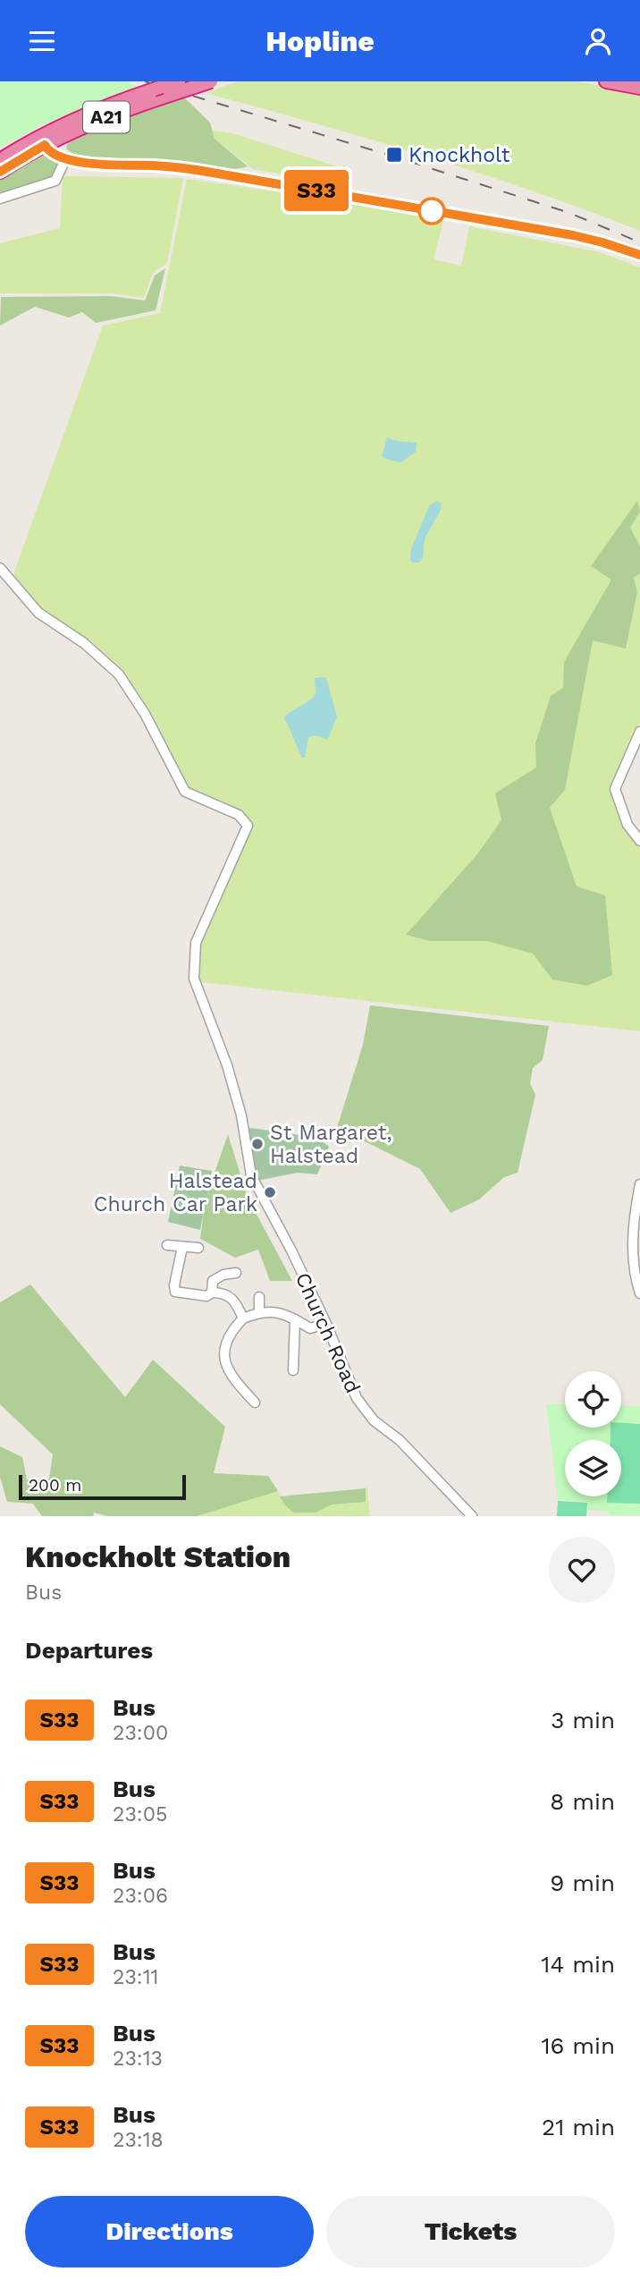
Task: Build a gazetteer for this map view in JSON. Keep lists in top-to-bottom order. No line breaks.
{"streets":{"highway":["A21"],"street":["Church Road"]},"places":{"transit":["Knockholt"],"other":["St Margaret, Halstead","Halstead Church Car Park"]},"lines":["bus line S33"],"scale_bar":"200 m","page":{"header":"Hopline","on_map":"S33","scale":"200 m","heading":[["Knockholt Station","Bus"],"Departures"],"list":[{"mark":"S33","name":"Bus","note":"23:00","value":"3 min"},{"mark":"S33","name":"Bus","note":"23:05","value":"8 min"},{"mark":"S33","name":"Bus","note":"23:06","value":"9 min"},{"mark":"S33","name":"Bus","note":"23:11","value":"14 min"},{"mark":"S33","name":"Bus","note":"23:13","value":"16 min"},{"mark":"S33","name":"Bus","note":"23:18","value":"21 min"}],"buttons":["Directions","Tickets"]}}
